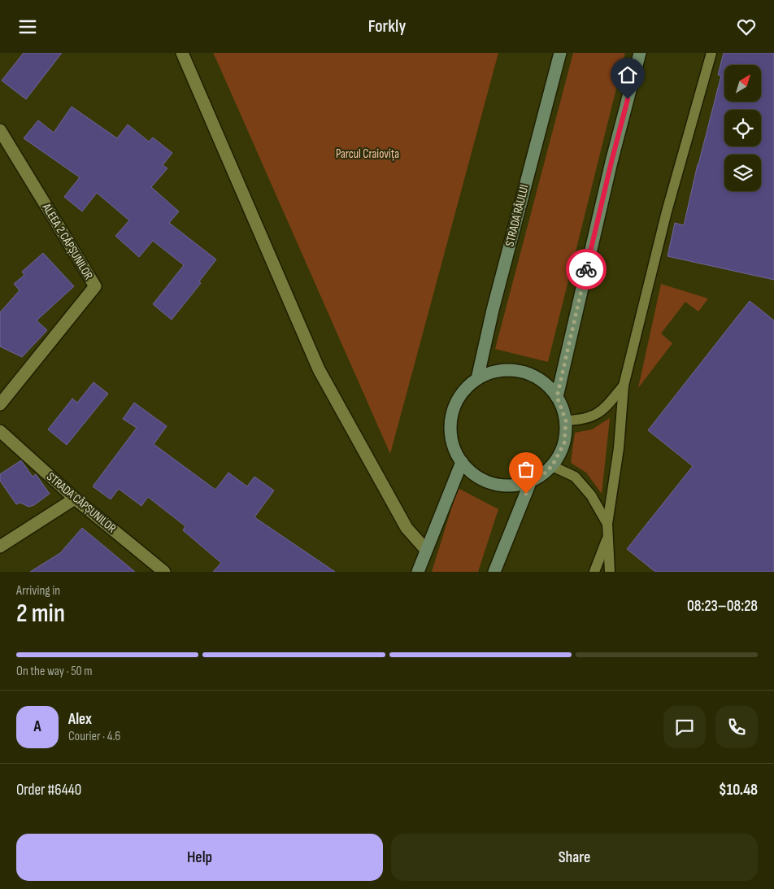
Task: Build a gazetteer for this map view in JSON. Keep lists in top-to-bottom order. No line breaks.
{"streets":{"main road":["STRADA RÂULUI"],"street":["ALEEA 2 CĂPȘUNILOR","STRADA CĂPȘUNILOR"]},"parks":["Parcul Craiovița"],"north":"top right","page":{"header":"Forkly","heading":["2 min","Arriving in","08:23–08:28"],"panel":["Alex","Courier · 4.6","Order #6440","$10.48"],"bar":"On the way · 50 m","round":"A","buttons":["Help","Share"]}}
